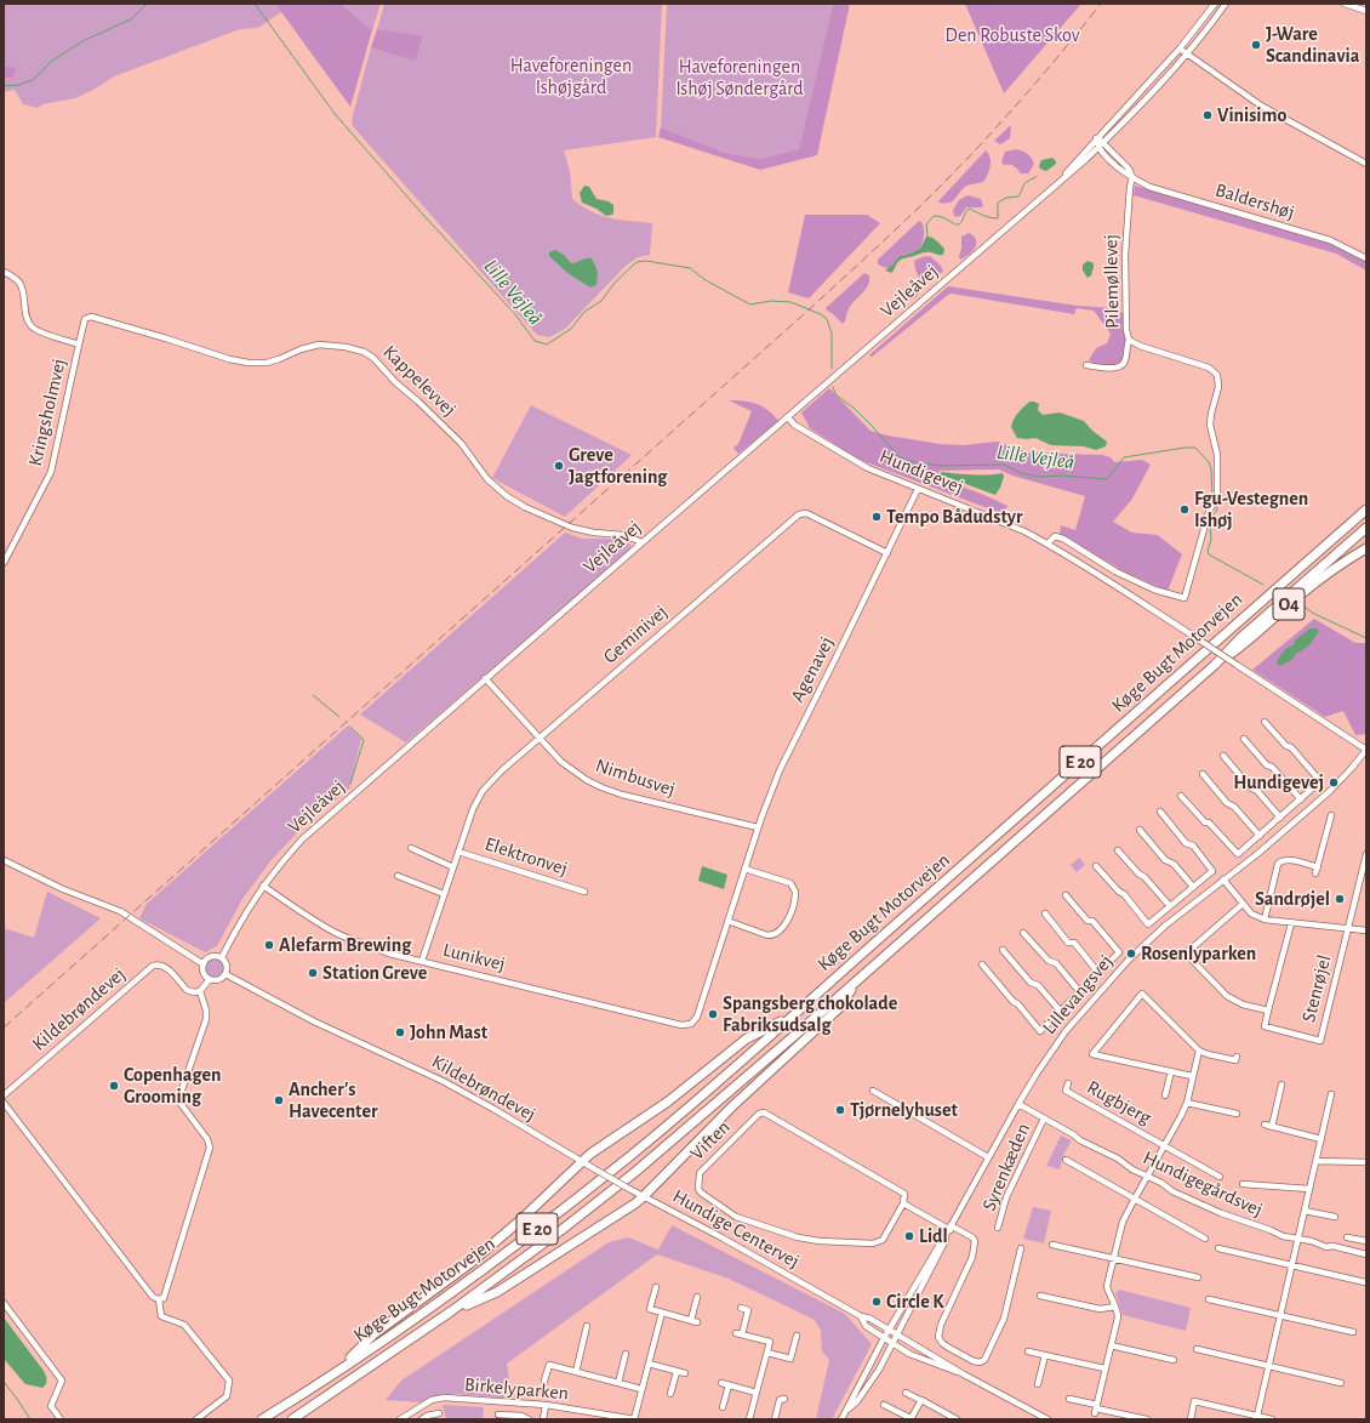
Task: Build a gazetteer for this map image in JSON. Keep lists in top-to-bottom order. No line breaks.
{"streets":{"highway":["O4","Køge Bugt Motorvejen","E 20"],"street":["Baldershøj","Pilemøllevej","Vejleåvej","Kappelevvej","Kringsholmvej","Hundigevej","Geminivej","Agenavej","Nimbusvej","Elektronvej","Lunikvej","Stenrøjel","Lillevangsvej","Kildebrøndevej","Rugbjerg","Viften","Syrenkæden","Hundigegårdsvej","Hundige Centervej","Birkelyparken"]},"crossings":[["Baldershøj","Pilemøllevej"],["Baldershøj","Vejleåvej"],["Pilemøllevej","Hundigevej"],["Vejleåvej","Kappelevvej"],["Vejleåvej","Hundigevej"],["Vejleåvej","Nimbusvej"],["Vejleåvej","Lunikvej"],["Vejleåvej","Kildebrøndevej"],["Kappelevvej","Kringsholmvej"],["Hundigevej","Agenavej"],["Hundigevej","Lillevangsvej"],["O4","Køge Bugt Motorvejen"],["Geminivej","Agenavej"],["Geminivej","Nimbusvej"],["Geminivej","Elektronvej"],["Geminivej","Lunikvej"],["Agenavej","Nimbusvej"],["Agenavej","Lunikvej"],["Lillevangsvej","Viften"],["Lillevangsvej","Hundigegårdsvej"],["Lillevangsvej","Hundige Centervej"],["Kildebrøndevej","Hundige Centervej"],["Rugbjerg","Hundigegårdsvej"],["Syrenkæden","Hundigegårdsvej"]],"water":["Lille Vejleå"],"parks":["Den Robuste Skov","Haveforeningen Ishøjgård","Haveforeningen Ishøj Søndergård"],"places":["J-Ware Scandinavia","Vinisimo","Greve Jagtforening","Fgu-Vestegnen Ishøj","Tempo Bådudstyr","Hundigevej","Sandrøjel","Alefarm Brewing","Rosenlyparken","Station Greve","Spangsberg chokolade Fabriksudsalg","John Mast","Copenhagen Grooming","Ancher's Havecenter","Tjørnelyhuset","Lidl","Circle K"]}
